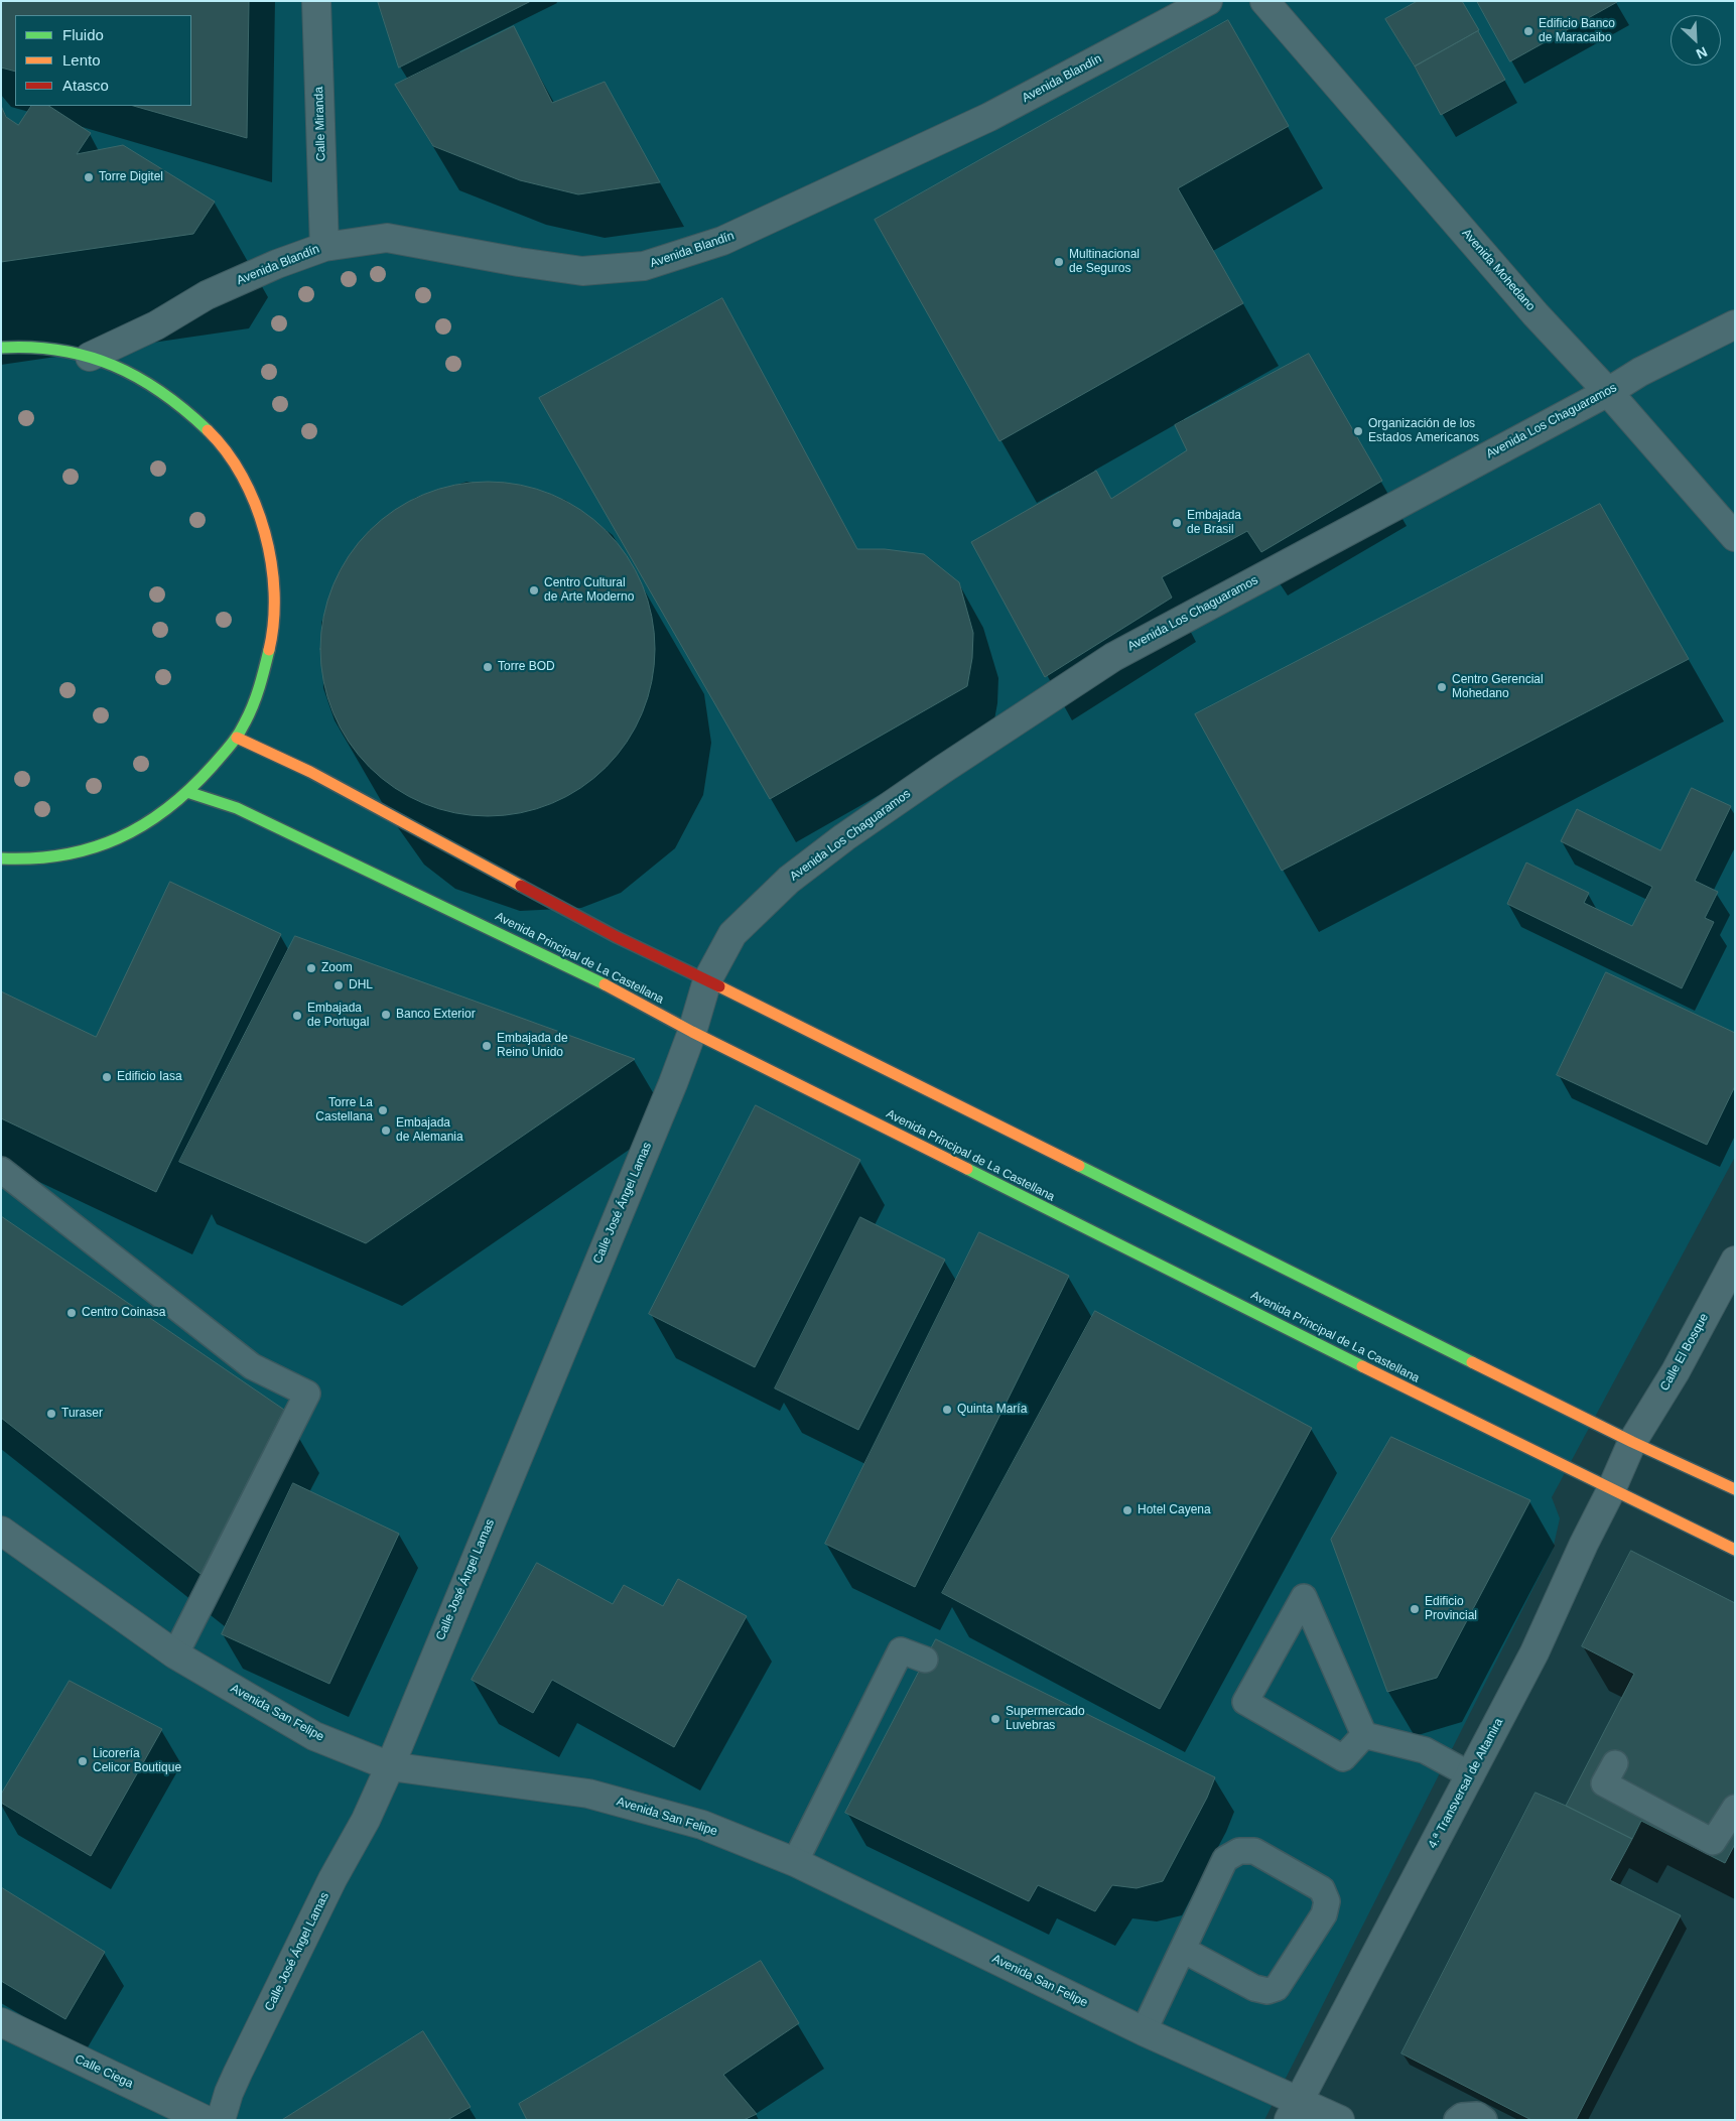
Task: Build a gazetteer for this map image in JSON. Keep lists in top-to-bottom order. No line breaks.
{"streets":{"street":["Avenida Blandín","Calle Miranda","Avenida Mohedano","Avenida Los Chaguaramos","Avenida Principal de La Castellana","Calle José Ángel Lamas","Calle El Bosque","Avenida San Felipe","4.ª Transversal de Altamira","Calle Ciega"]},"crossings":[["Avenida Blandín","Calle Miranda"],["Avenida Mohedano","Avenida Los Chaguaramos"],["Avenida Los Chaguaramos","Avenida Principal de La Castellana"],["Avenida Los Chaguaramos","Calle José Ángel Lamas"],["Avenida Principal de La Castellana","Calle José Ángel Lamas"],["Avenida Principal de La Castellana","4.ª Transversal de Altamira"],["Calle José Ángel Lamas","Avenida San Felipe"],["Calle El Bosque","4.ª Transversal de Altamira"],["Avenida San Felipe","4.ª Transversal de Altamira"]],"places":["Edificio Banco de Maracaibo","Torre Digitel","Multinacional de Seguros","Organización de los Estados Americanos","Embajada de Brasil","Centro Cultural de Arte Moderno","Torre BOD","Centro Gerencial Mohedano","Zoom","DHL","Banco Exterior","Embajada de Portugal","Embajada de Reino Unido","Edificio Iasa","Torre La Castellana","Embajada de Alemania","Centro Coinasa","Quinta María","Turaser","Hotel Cayena","Edificio Provincial","Supermercado Luvebras","Licorería Celicor Boutique"],"legend":["Fluido","Lento","Atasco"],"north":"bottom right"}
